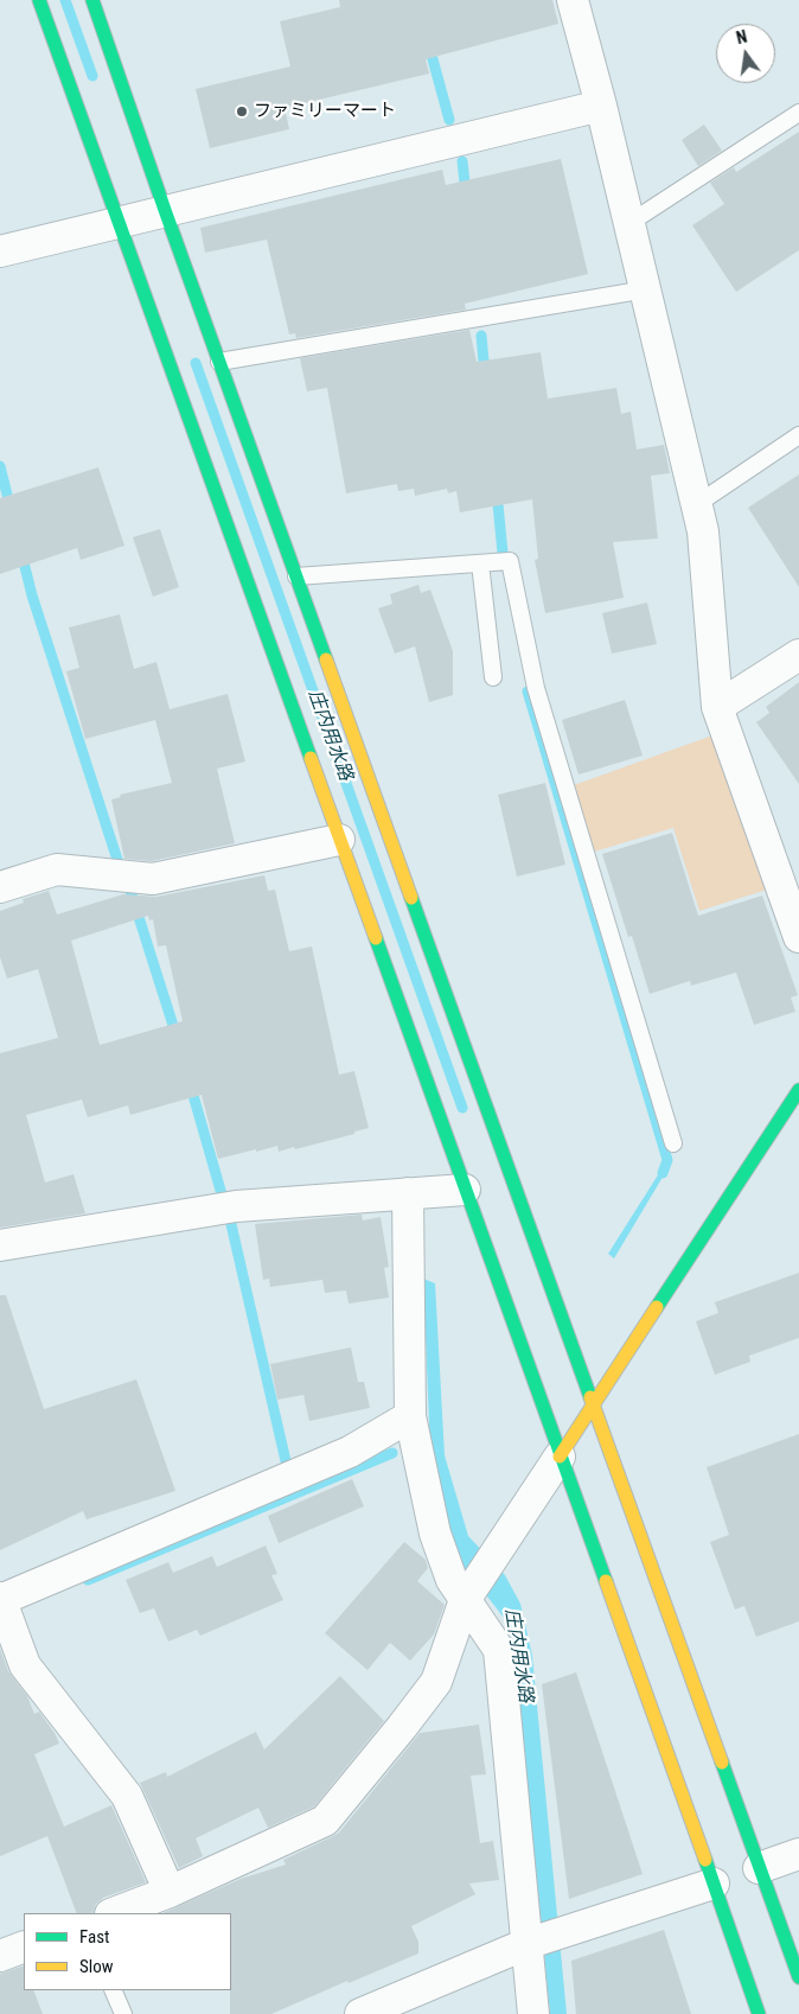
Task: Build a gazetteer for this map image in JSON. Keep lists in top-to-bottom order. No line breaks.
{"water":["庄内用水路"],"places":["ファミリーマート"],"legend":["Fast","Slow"],"north":"top"}
